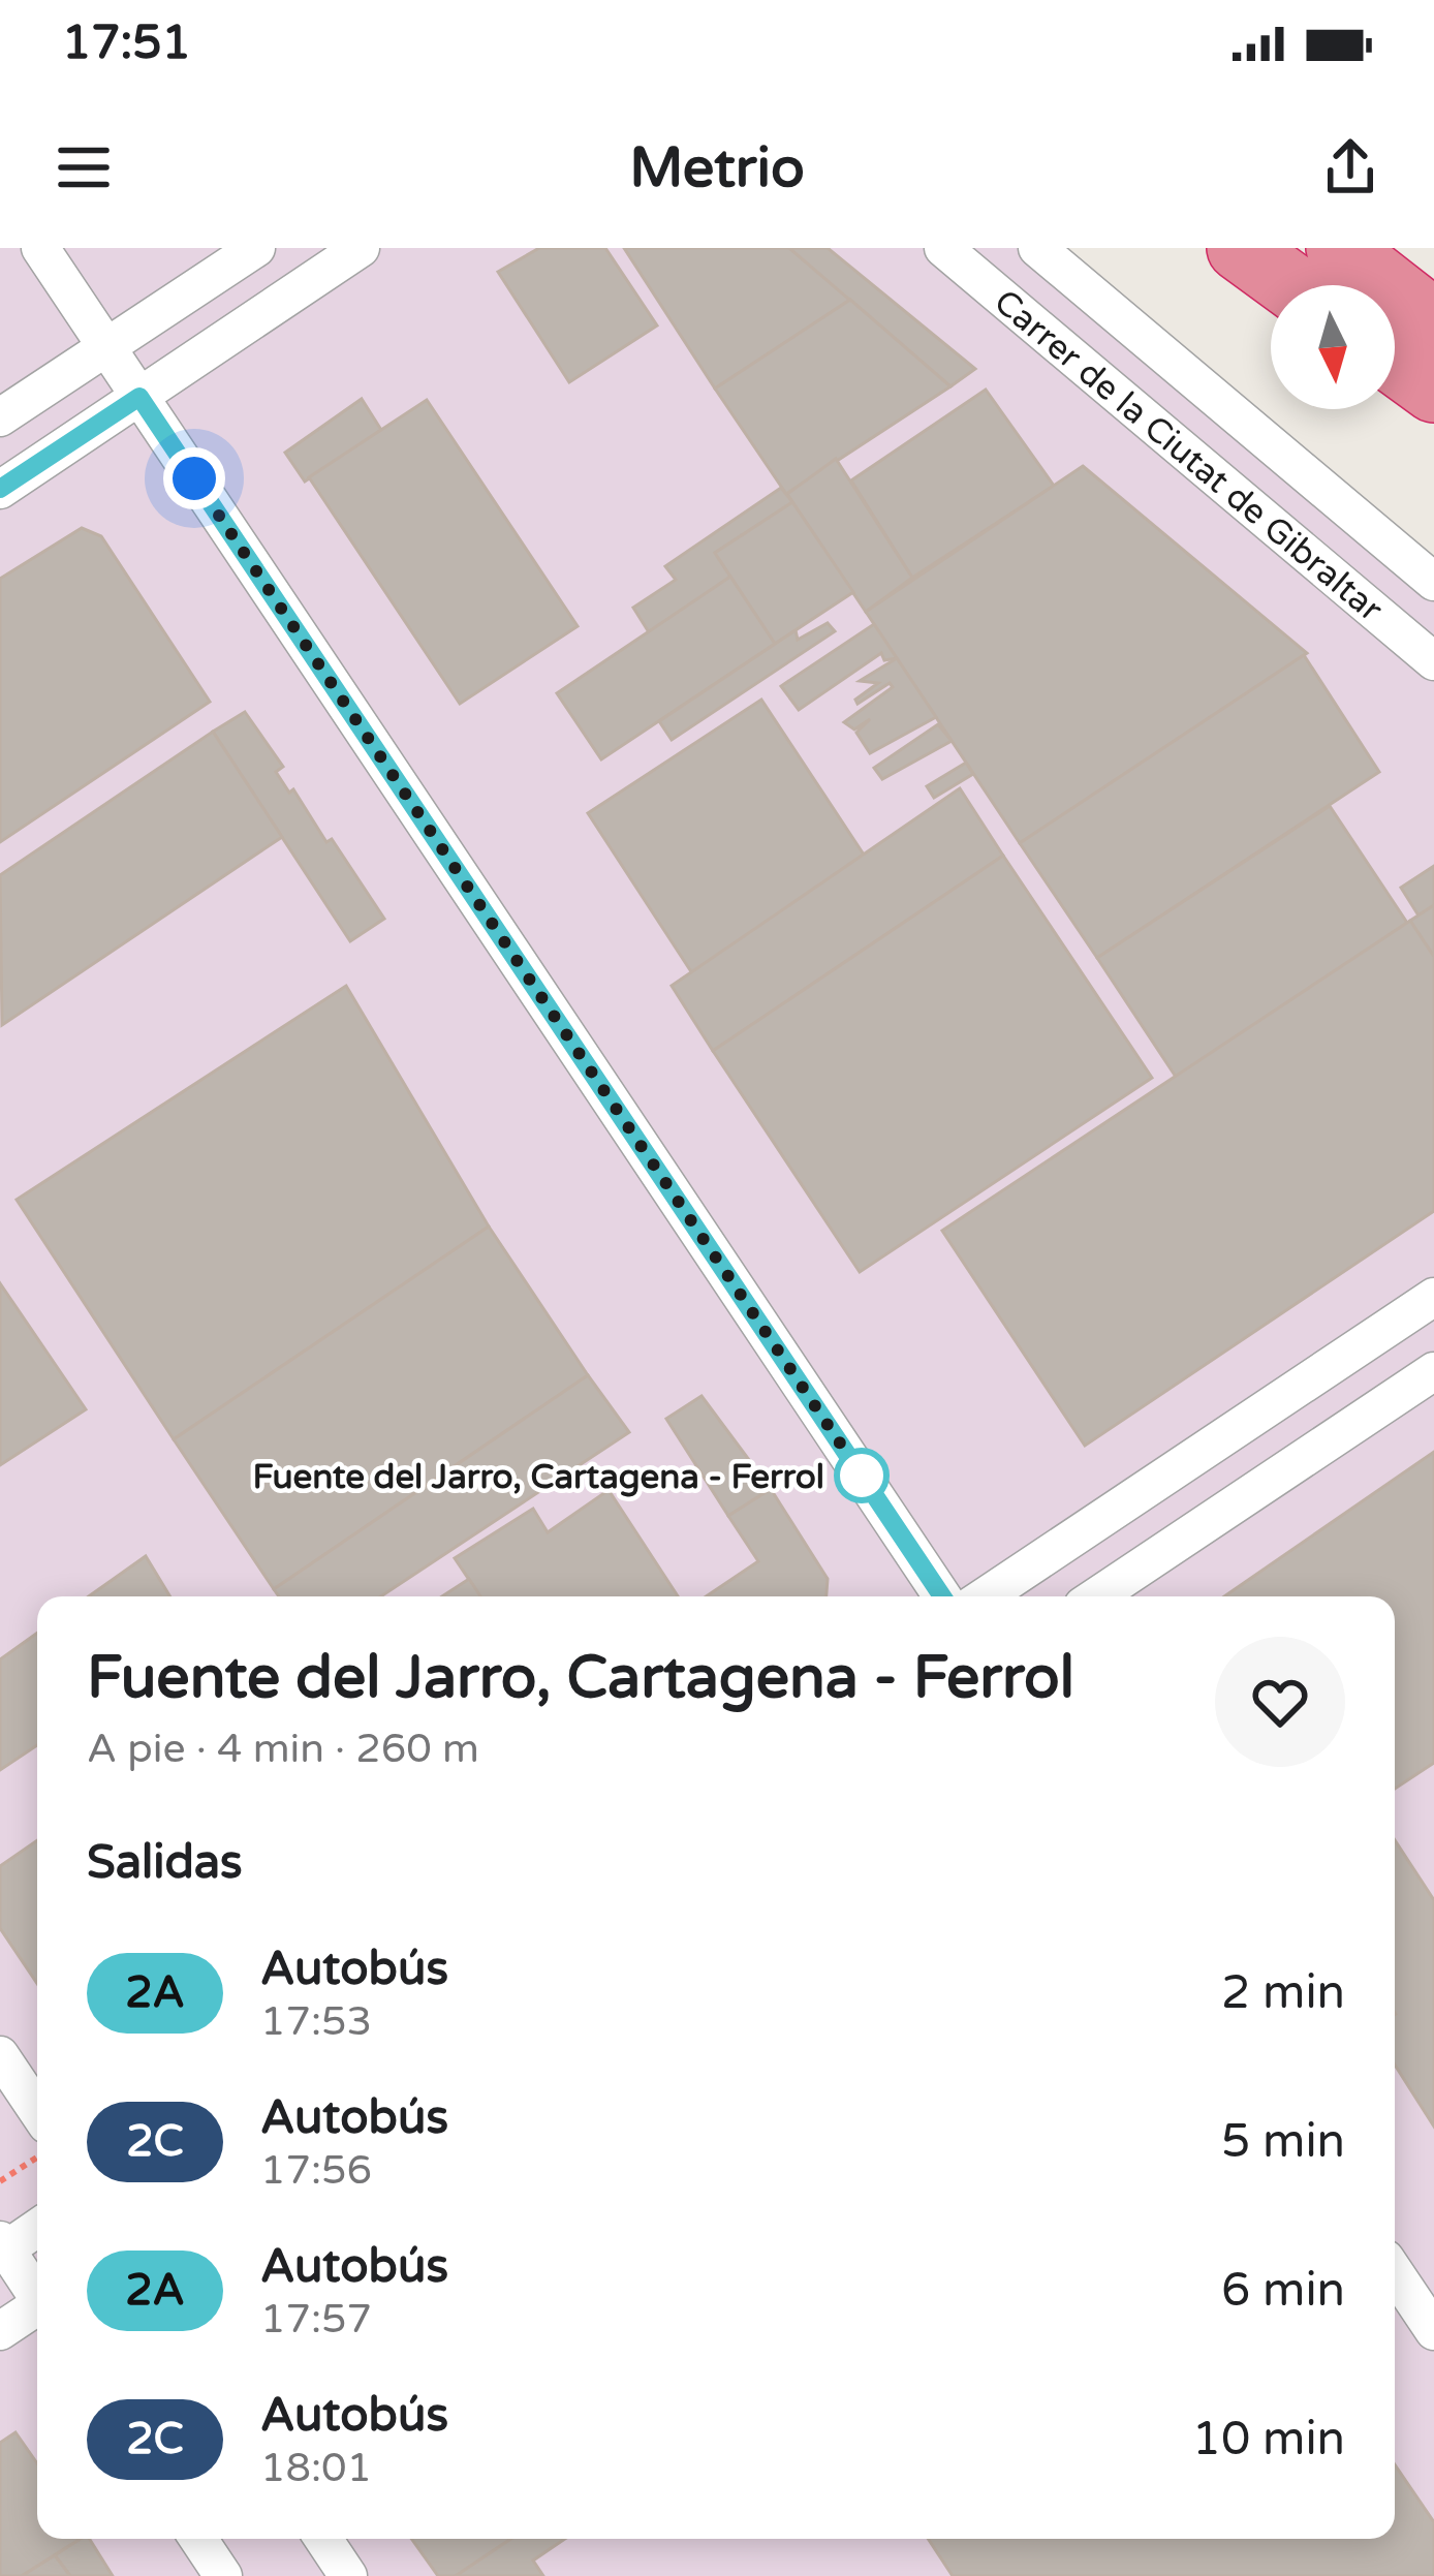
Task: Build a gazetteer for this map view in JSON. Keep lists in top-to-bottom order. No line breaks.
{"streets":{"street":["Carrer de la Ciutat de Gibraltar"]},"places":["Fuente del Jarro, Cartagena - Ferrol"],"lines":["bus line 2A"],"north":"bottom","page":{"status":"17:51","header":"Metrio","heading":[["Fuente del Jarro, Cartagena - Ferrol","A pie · 4 min · 260 m"],"Salidas"],"list":[{"mark":"2A","name":"Autobús","note":"17:53","value":"2 min"},{"mark":"2C","name":"Autobús","note":"17:56","value":"5 min"},{"mark":"2A","name":"Autobús","note":"17:57","value":"6 min"},{"mark":"2C","name":"Autobús","note":"18:01","value":"10 min"}]}}
